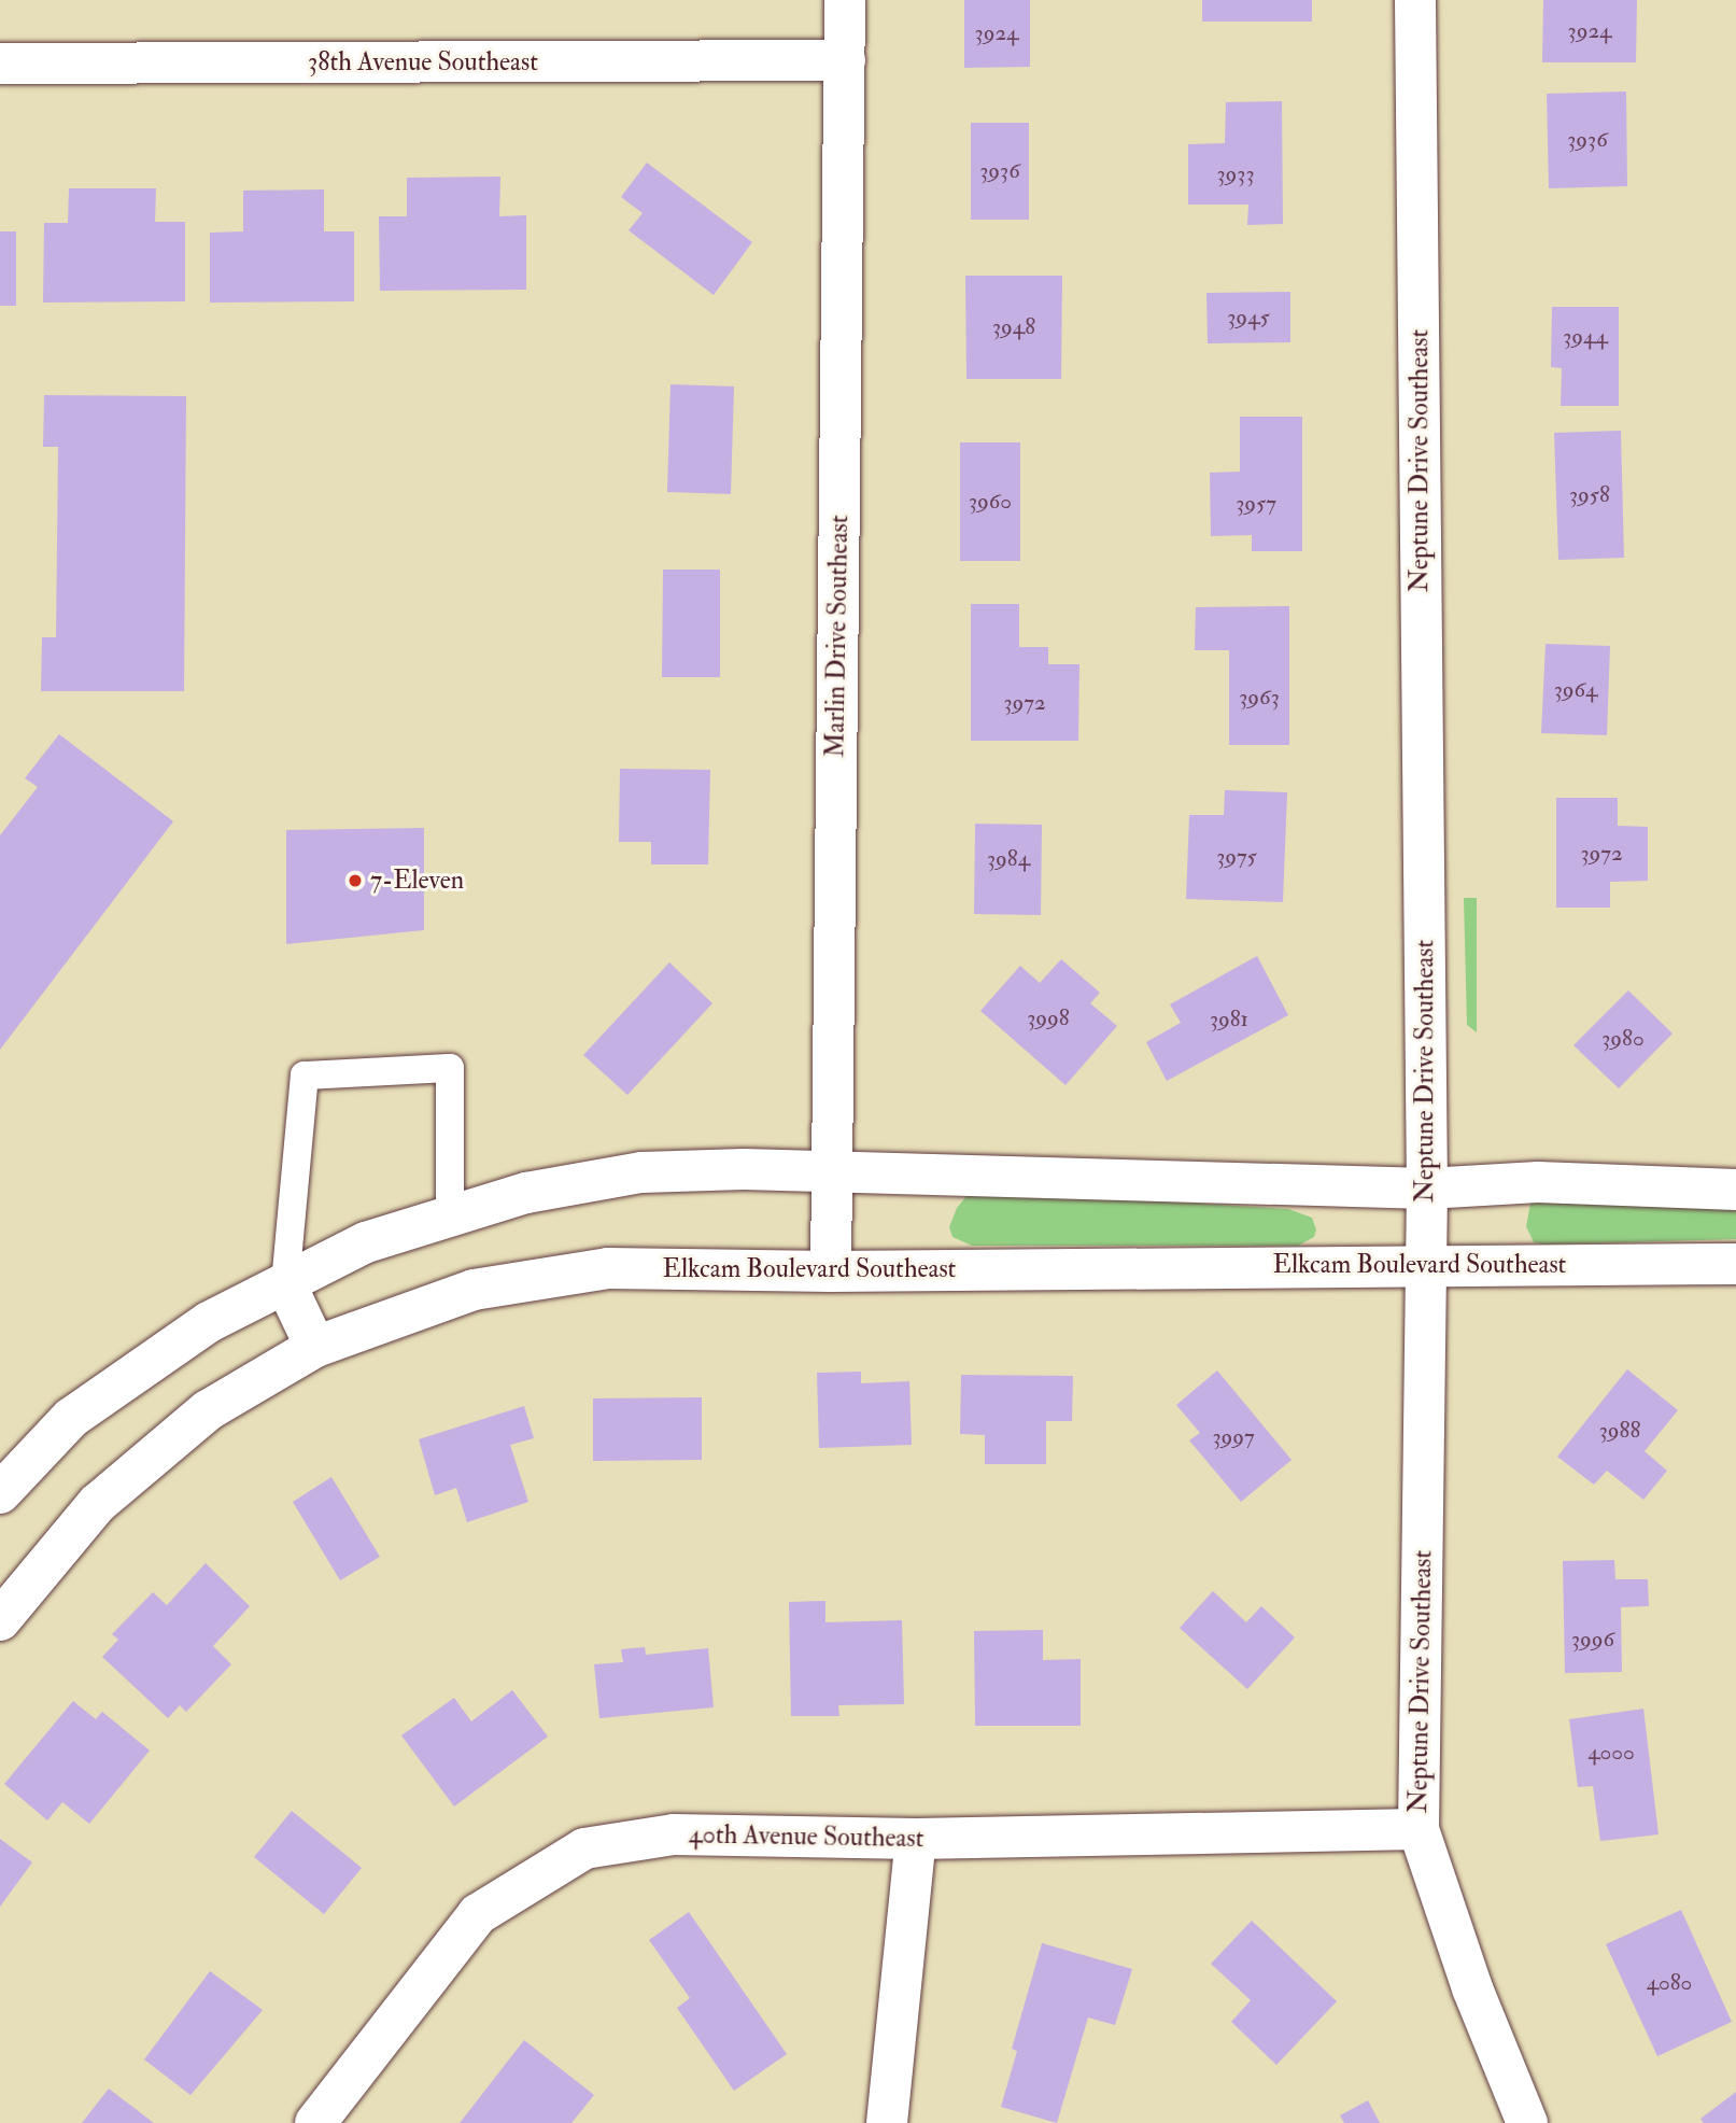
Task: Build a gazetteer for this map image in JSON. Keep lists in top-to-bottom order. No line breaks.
{"streets":{"street":["38th Avenue Southeast","Neptune Drive Southeast","Marlin Drive Southeast","Elkcam Boulevard Southeast","40th Avenue Southeast"]},"crossings":[["38th Avenue Southeast","Marlin Drive Southeast"],["Neptune Drive Southeast","Elkcam Boulevard Southeast"],["Neptune Drive Southeast","40th Avenue Southeast"],["Marlin Drive Southeast","Elkcam Boulevard Southeast"]],"places":["7-Eleven"],"house_numbers":["3924","3924","3936","3936","3933","3945","3948","3944","3958","3960","3957","3964","3963","3972","3972","3975","3984","3998","3981","3980","3988","3997","3996","4000","4080"]}
